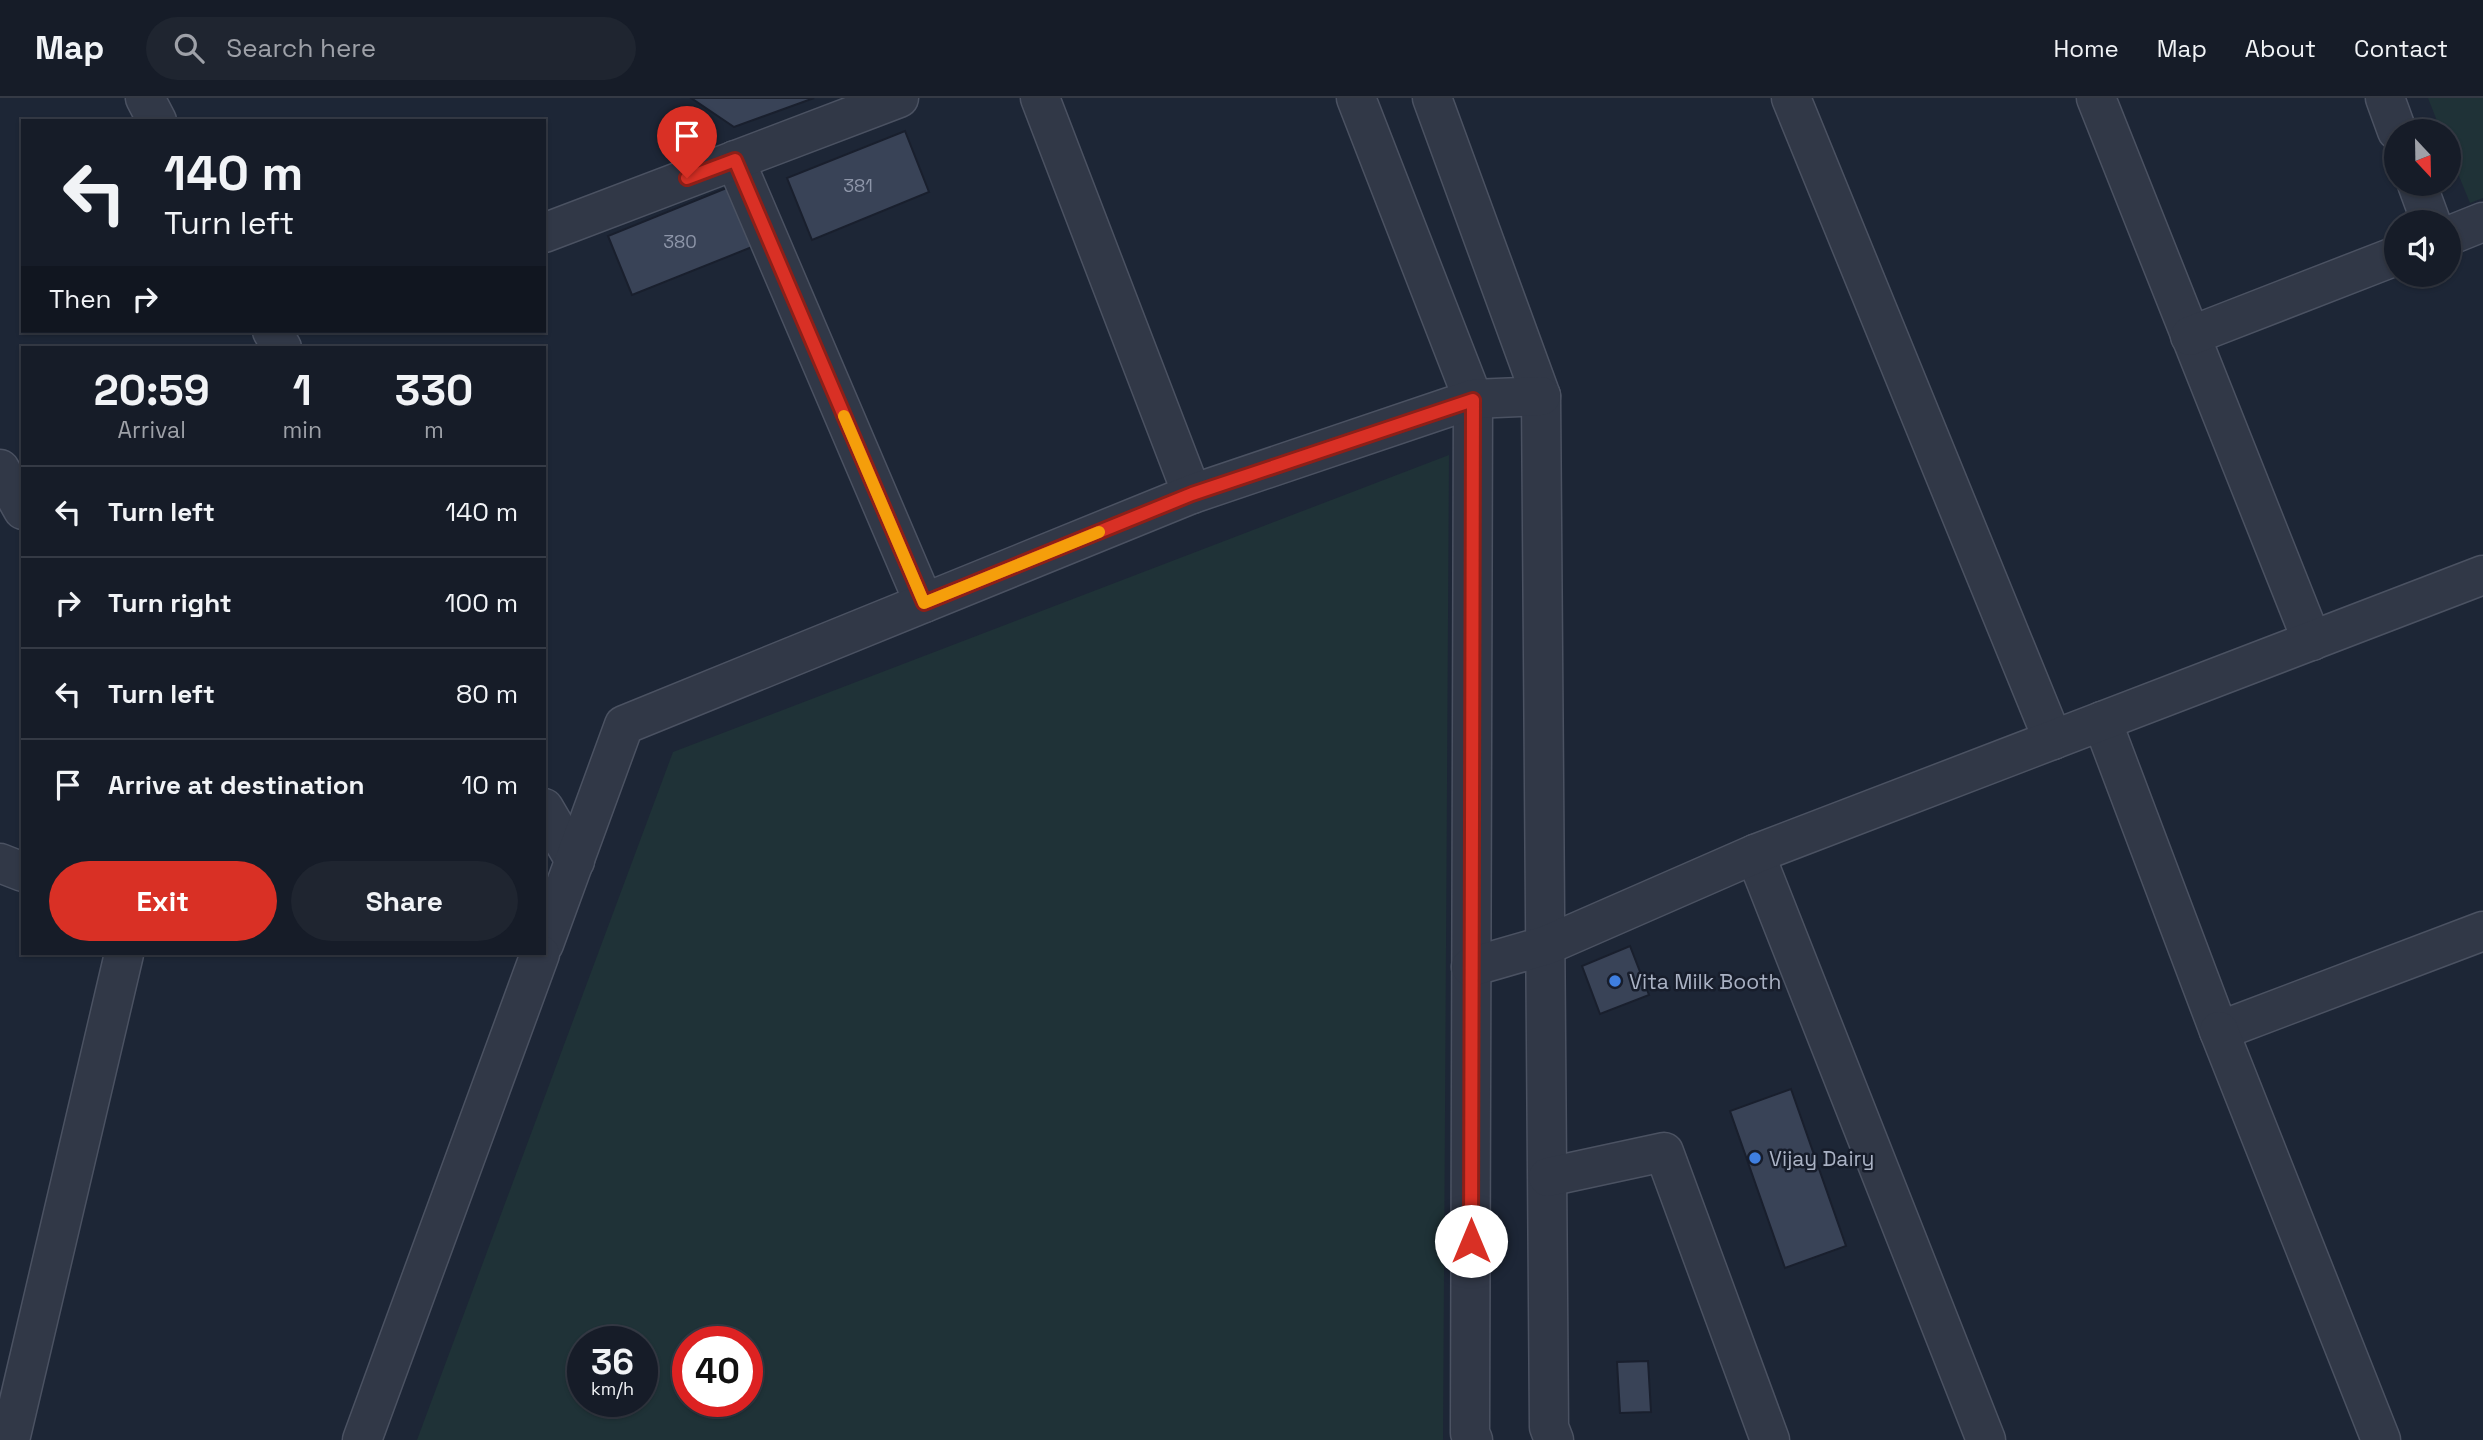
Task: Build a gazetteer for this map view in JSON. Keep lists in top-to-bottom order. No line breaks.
{"places":["Vita Milk Booth","Vijay Dairy"],"house_numbers":["381","380"],"north":"bottom","page":{"header":"Map","search":"Search here","nav":["Home","Map","About","Contact"],"turn":["140 m","Turn left"],"then":"Then","eta":["20:59","Arrival","1","min","330","m"],"list":[{"name":"Turn left","value":"140 m"},{"name":"Turn right","value":"100 m"},{"name":"Turn left","value":"80 m"},{"name":"Arrive at destination","value":"10 m"}],"buttons":["Exit","Share"],"speed":"36 km/h","limit":"40"}}
